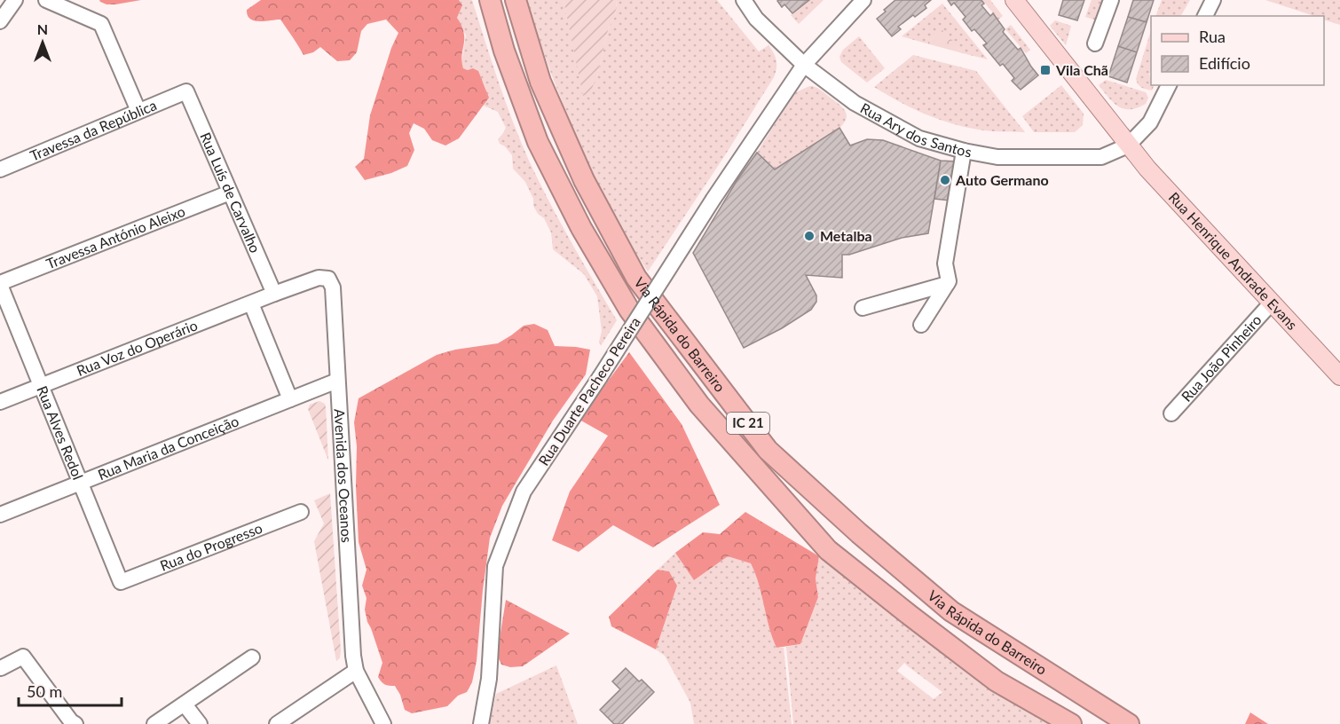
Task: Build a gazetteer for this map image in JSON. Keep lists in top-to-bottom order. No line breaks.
{"streets":{"highway":["Via Rápida do Barreiro","IC 21"],"main road":["Rua Henrique Andrade Evans"],"street":["Rua Ary dos Santos","Travessa da República","Rua Luís de Carvalho","Travessa António Aleixo","Rua Voz do Operário","Rua João Pinheiro","Rua Duarte Pacheco Pereira","Rua Alves Redol","Rua Maria da Conceição","Avenida dos Oceanos","Rua do Progresso"]},"crossings":[["Rua Ary dos Santos","Rua Henrique Andrade Evans"],["Rua Ary dos Santos","Rua Duarte Pacheco Pereira"],["Travessa da República","Rua Luís de Carvalho"],["Rua Luís de Carvalho","Travessa António Aleixo"],["Rua Luís de Carvalho","Rua Voz do Operário"],["Rua Luís de Carvalho","Avenida dos Oceanos"],["Travessa António Aleixo","Rua Alves Redol"],["Rua Henrique Andrade Evans","Rua João Pinheiro"],["Rua Voz do Operário","Rua Alves Redol"],["Rua Voz do Operário","Avenida dos Oceanos"],["Rua Alves Redol","Rua Maria da Conceição"],["Rua Alves Redol","Rua do Progresso"],["Rua Maria da Conceição","Avenida dos Oceanos"]],"places":{"transit":["Vila Chã"],"other":["Auto Germano","Metalba"]},"legend":["Rua","Edifício"],"scale_bar":"50 m","north":"top"}
